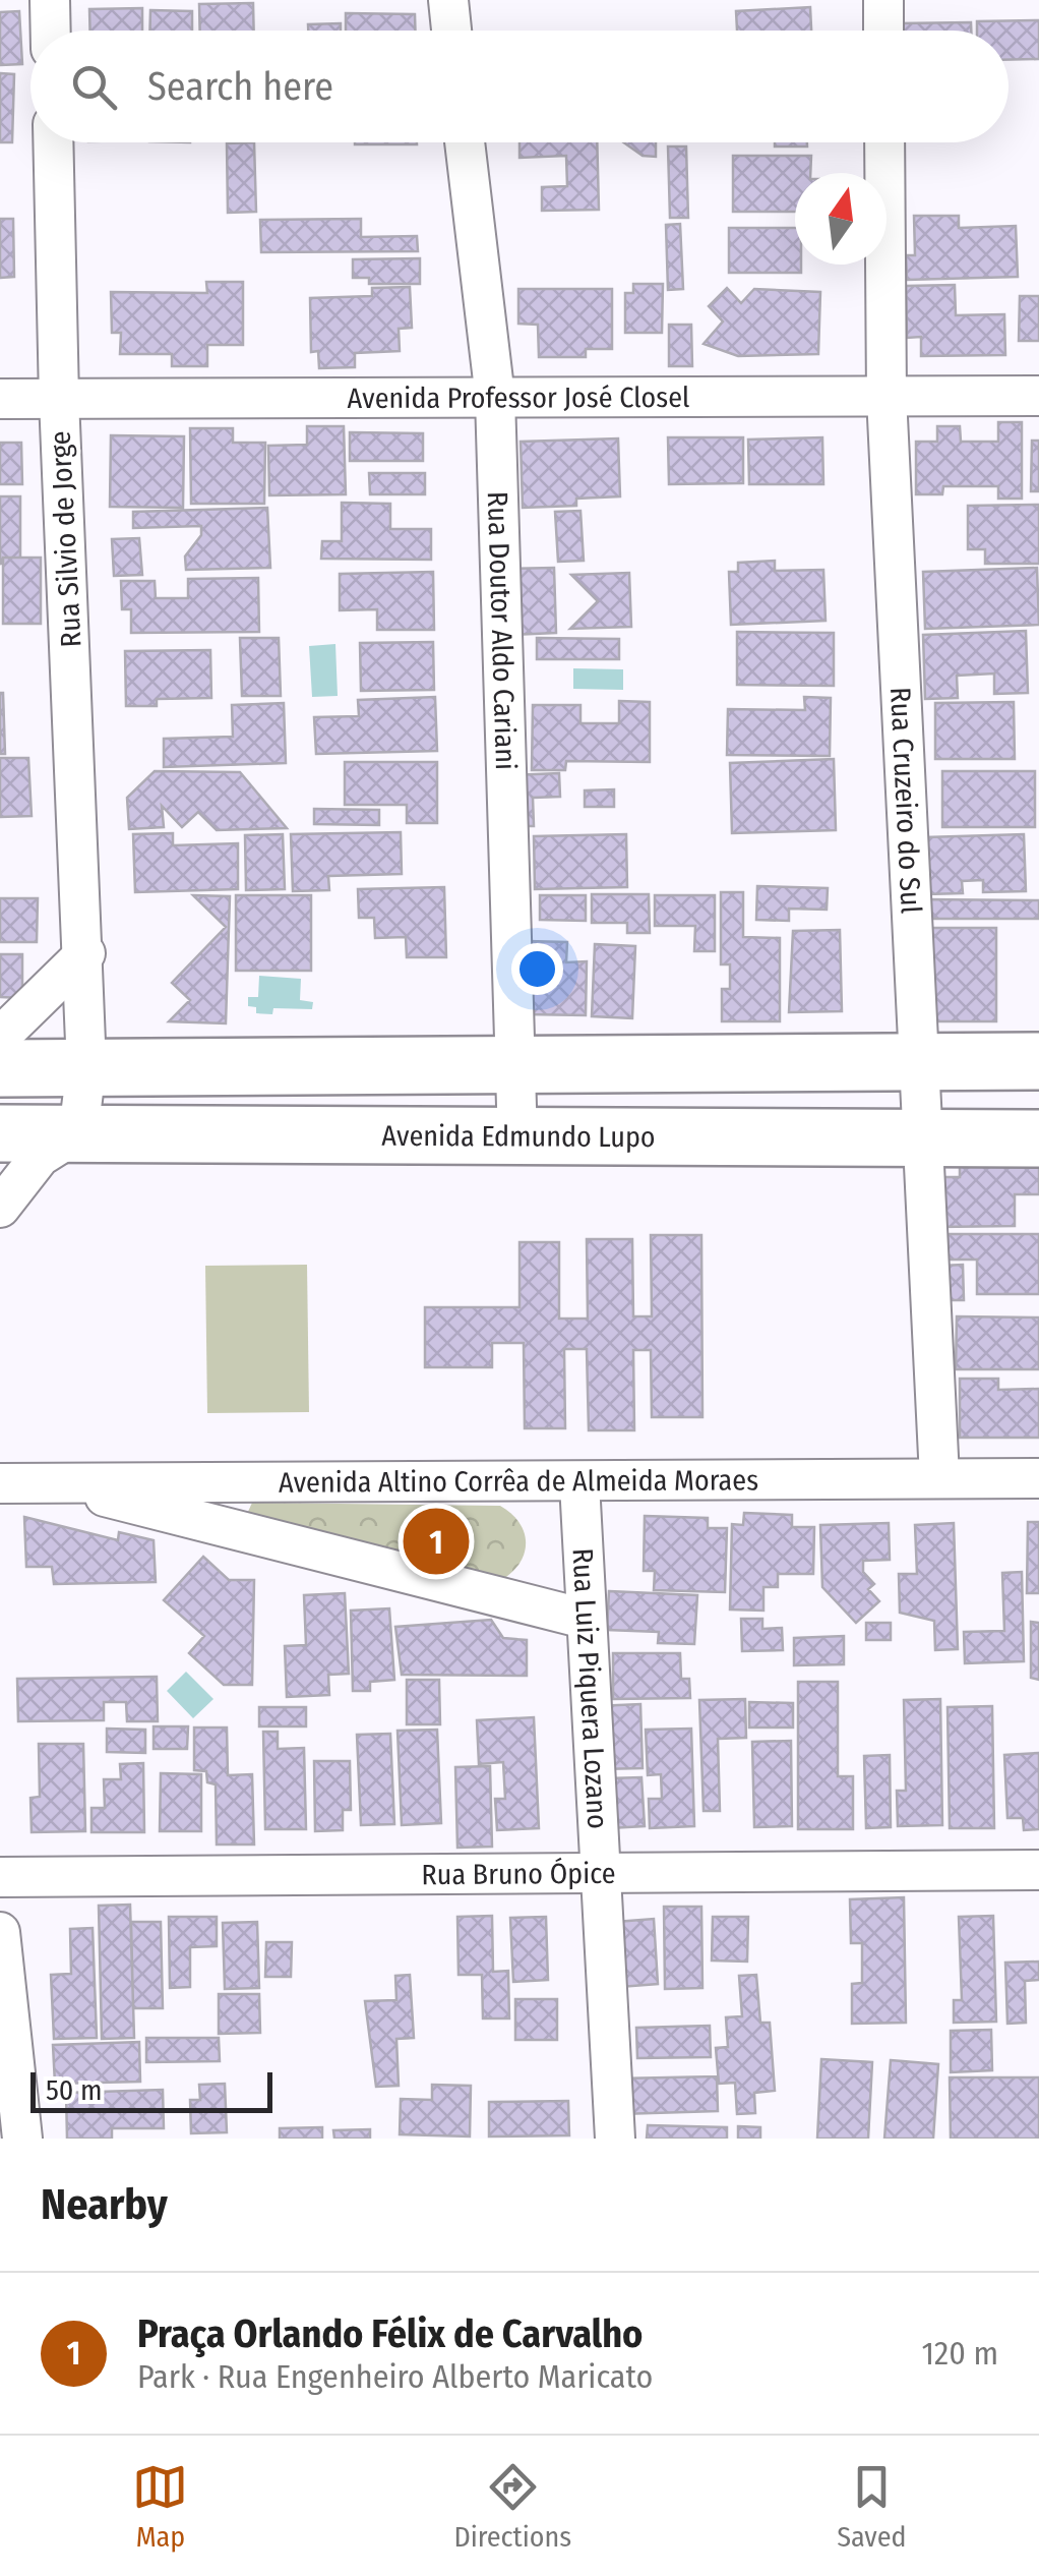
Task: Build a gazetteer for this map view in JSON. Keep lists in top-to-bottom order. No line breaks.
{"streets":{"street":["Avenida Professor José Closel","Rua Silvio de Jorge","Rua Doutor Aldo Cariani","Rua Cruzeiro do Sul","Avenida Edmundo Lupo","Avenida Altino Corrêa de Almeida Moraes","Rua Luiz Piquera Lozano","Rua Bruno Ópice"]},"crossings":[["Avenida Professor José Closel","Rua Silvio de Jorge"],["Avenida Professor José Closel","Rua Doutor Aldo Cariani"],["Avenida Professor José Closel","Rua Cruzeiro do Sul"],["Rua Silvio de Jorge","Avenida Edmundo Lupo"],["Rua Doutor Aldo Cariani","Avenida Edmundo Lupo"],["Rua Cruzeiro do Sul","Avenida Edmundo Lupo"],["Rua Cruzeiro do Sul","Avenida Altino Corrêa de Almeida Moraes"],["Avenida Altino Corrêa de Almeida Moraes","Rua Luiz Piquera Lozano"],["Rua Luiz Piquera Lozano","Rua Bruno Ópice"]],"scale_bar":"50 m","north":"top","page":{"search":"Search here","pins":"1","scale":"50 m","heading":"Nearby","list":[{"mark":"1","name":"Praça Orlando Félix de Carvalho","note":"Park · Rua Engenheiro Alberto Maricato","value":"120 m"}],"nav":["Map","Directions","Saved"]}}
